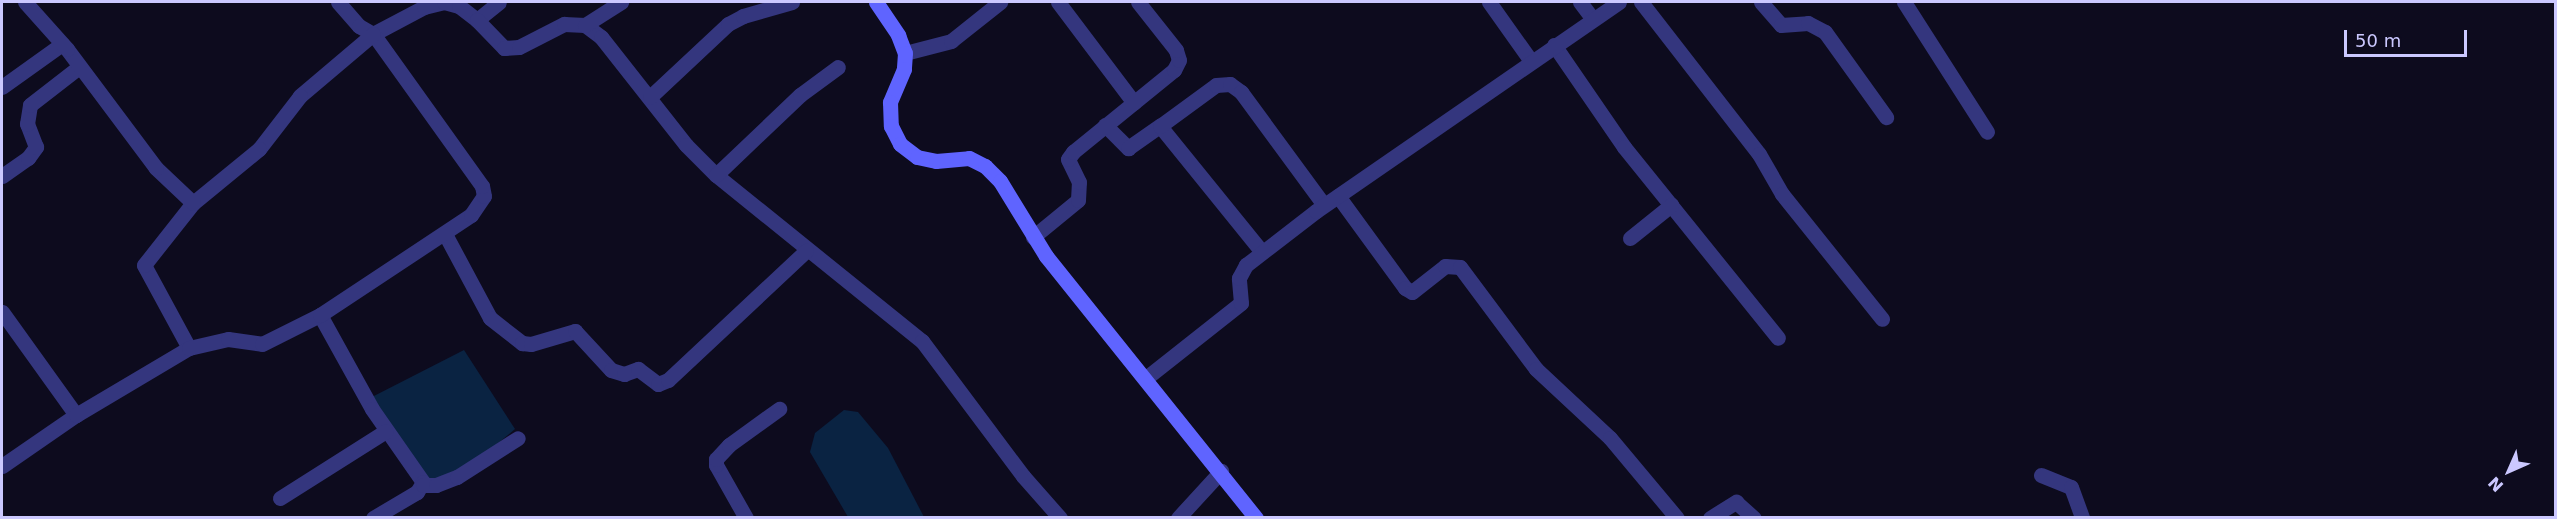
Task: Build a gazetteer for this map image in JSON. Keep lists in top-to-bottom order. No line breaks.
{"scale_bar":"50 m","north":"bottom left"}
